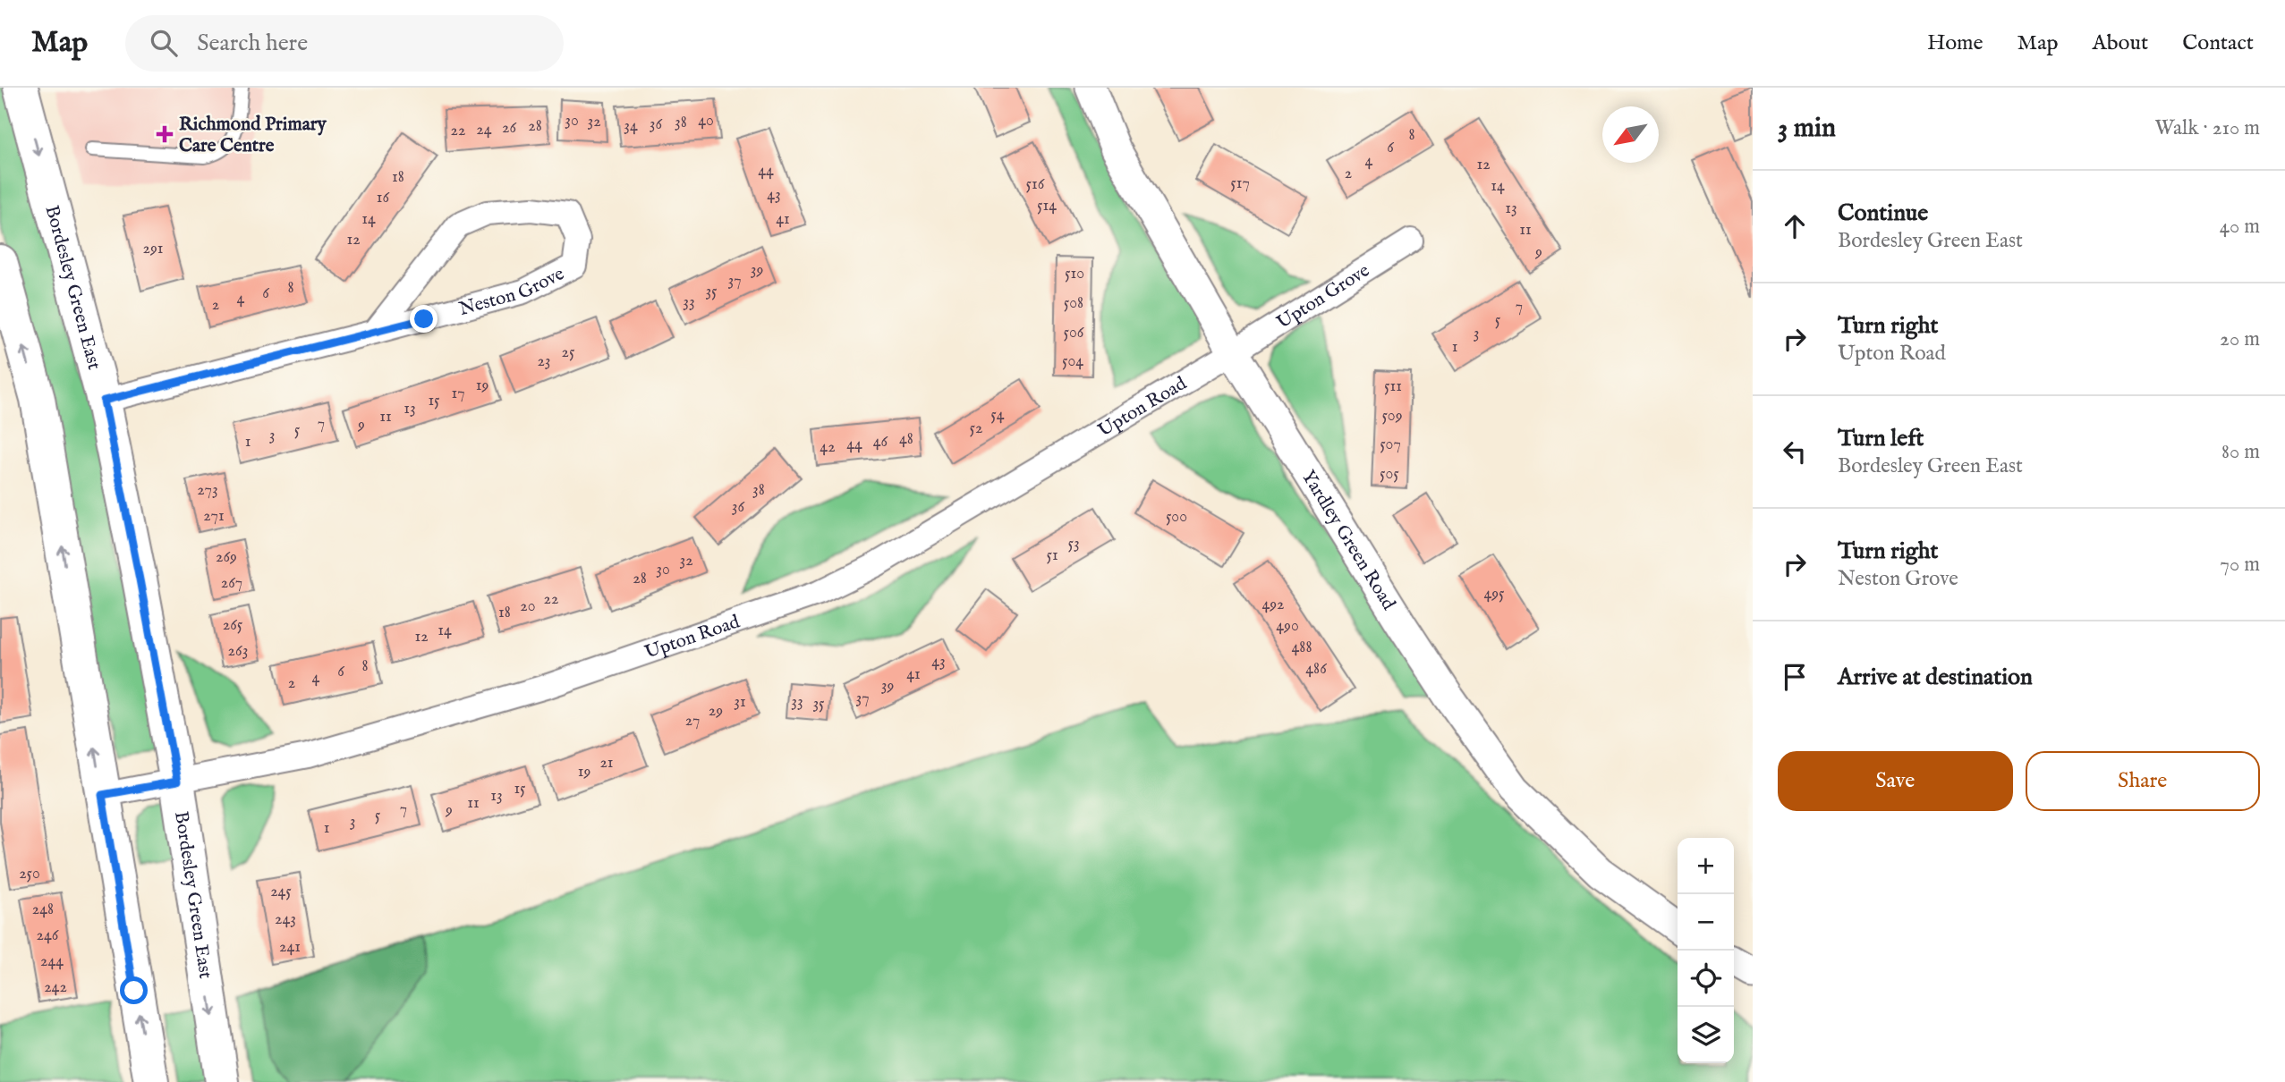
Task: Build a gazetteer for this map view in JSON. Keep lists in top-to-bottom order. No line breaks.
{"streets":{"main road":["Bordesley Green East"],"street":["Neston Grove","Upton Grove","Upton Road","Yardley Green Road"]},"crossings":[["Bordesley Green East","Neston Grove"],["Bordesley Green East","Upton Road"],["Upton Grove","Upton Road"],["Upton Grove","Yardley Green Road"],["Upton Road","Yardley Green Road"]],"places":{"health":["Richmond Primary Care Centre"]},"house_numbers":["30","40","32","38","36","28","34","26","24","22","8","6","4","12","44","2","18","517","516","14","43","16","514","13","14","41","11","12","291","9","39","510","37","8","35","6","4","33","508","2","7","5","506","3","1","25","23","504","19","511","17","15","13","54","509","11","7","9","52","5","3","48","1","46","44","507","42","505","273","38","36","271","500","53","51","269","32","30","28","267","495","22","492","20","18","265","490","14","12","488","263","43","8","486","6","41","4","2","39","37","31","33","35","29","27","21","19","15","13","11","7","9","5","3","1","250","245","248","243","246","241","244","242"],"north":"bottom left","page":{"header":"Map","search":"Search here","nav":["Home","Map","About","Contact"],"heading":["3 min","Walk · 210 m"],"list":[["Continue","Bordesley Green East","40 m"],["Turn right","Upton Road","20 m"],["Turn left","Bordesley Green East","80 m"],["Turn right","Neston Grove","70 m"],"Arrive at destination"],"buttons":["Save","Share"],"map_buttons":["+","−"]}}
